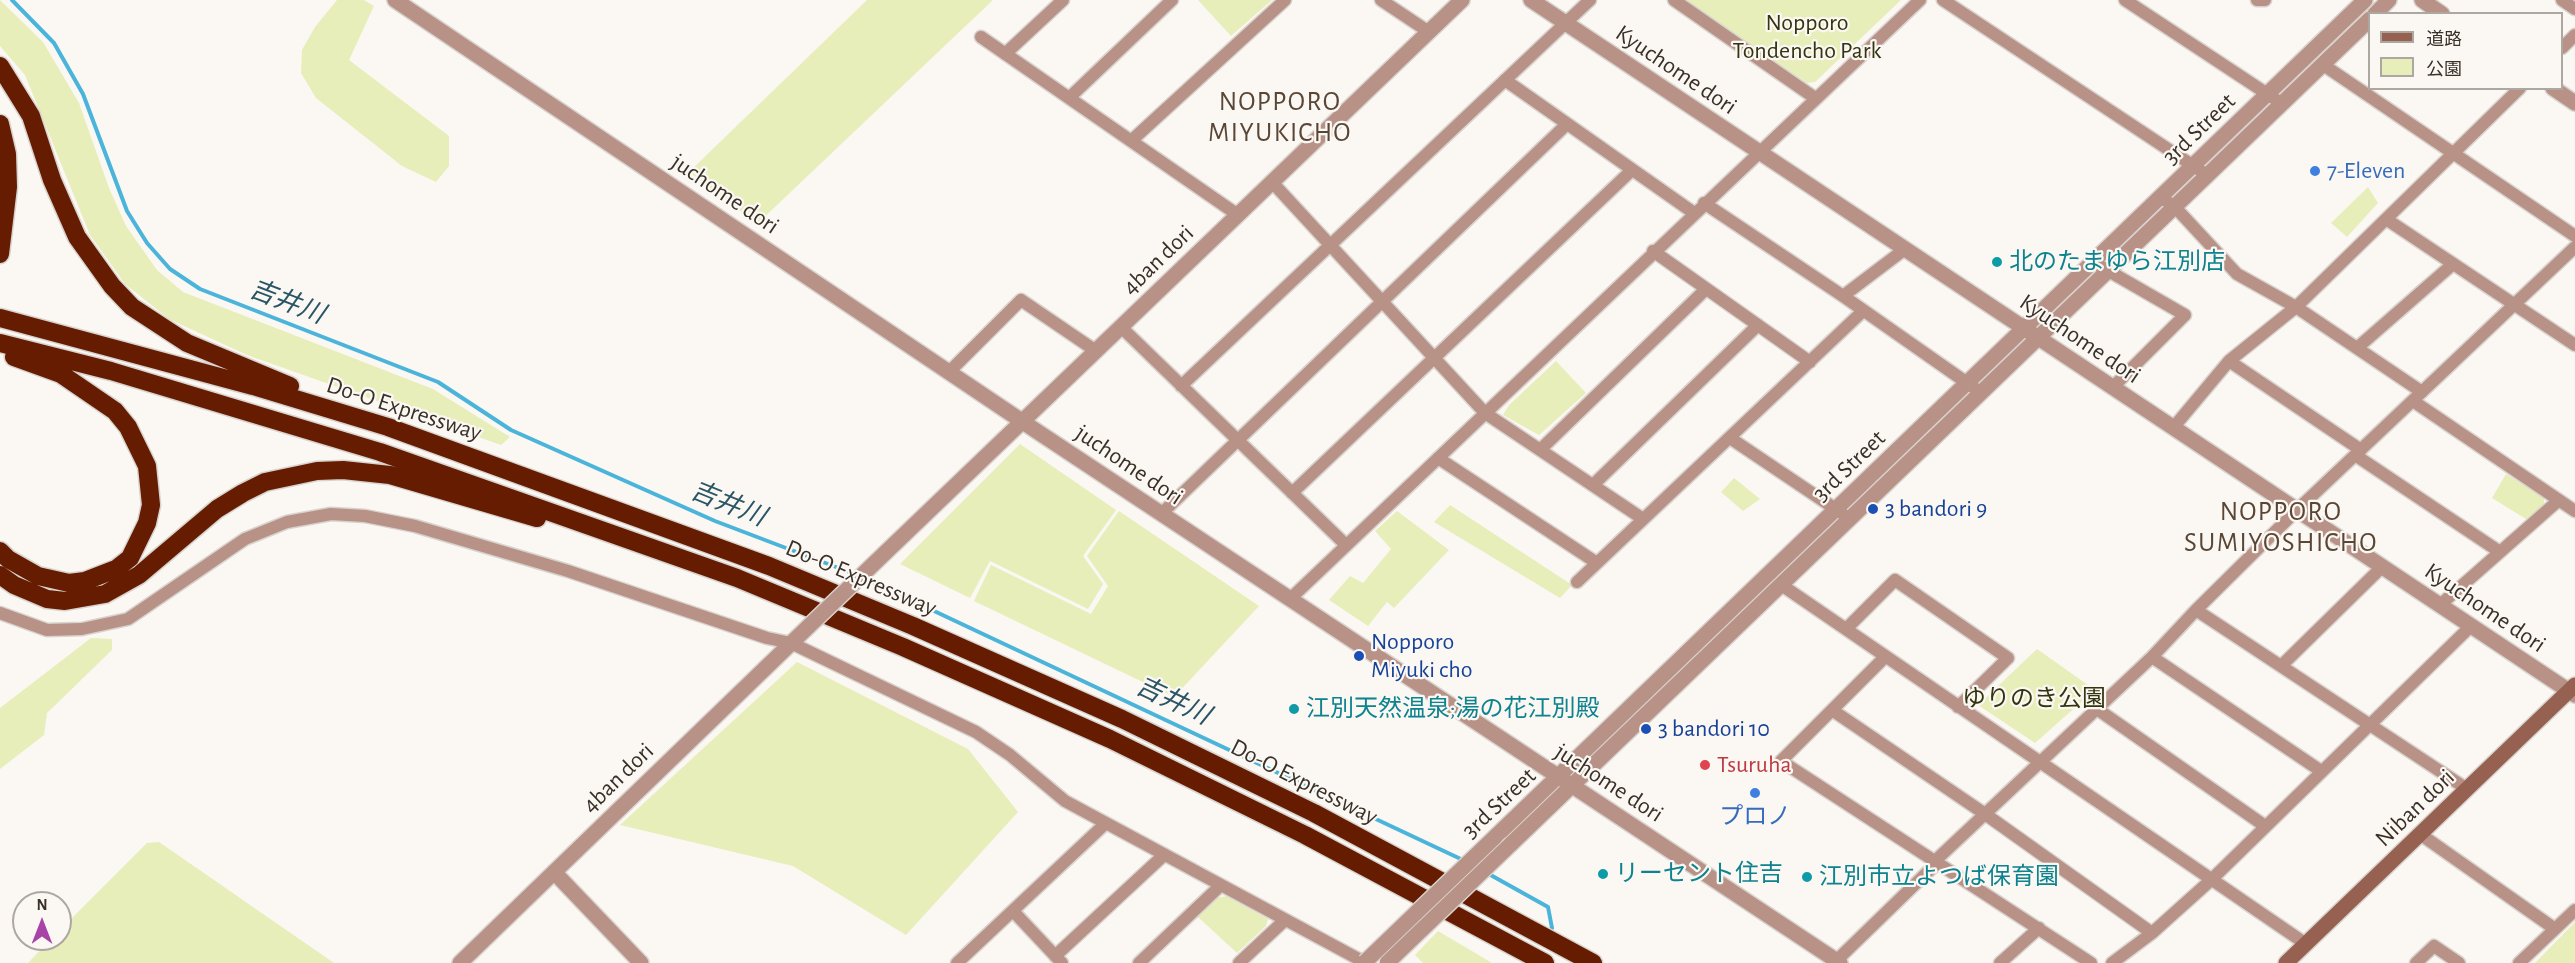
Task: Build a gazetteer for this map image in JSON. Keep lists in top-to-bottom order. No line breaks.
{"streets":{"highway":["Do-O Expressway"],"main road":["Niban dori"],"street":["Kyuchome dori","3rd Street","juchome dori","4ban dori"]},"crossings":[["Kyuchome dori","3rd Street"],["Kyuchome dori","Niban dori"],["3rd Street","juchome dori"],["juchome dori","4ban dori"]],"districts":["NOPPORO MIYUKICHO","NOPPORO SUMIYOSHICHO"],"water":["吉井川"],"parks":["Nopporo Tondencho Park","ゆりのき公園"],"places":["7-Eleven","北のたまゆら江別店","3 bandori 9","Nopporo Miyuki cho","江別天然温泉;湯の花江別殿","3 bandori 10","Tsuruha","プロノ","リーセント住吉","江別市立よつば保育園"],"legend":["道路","公園"],"north":"top"}
